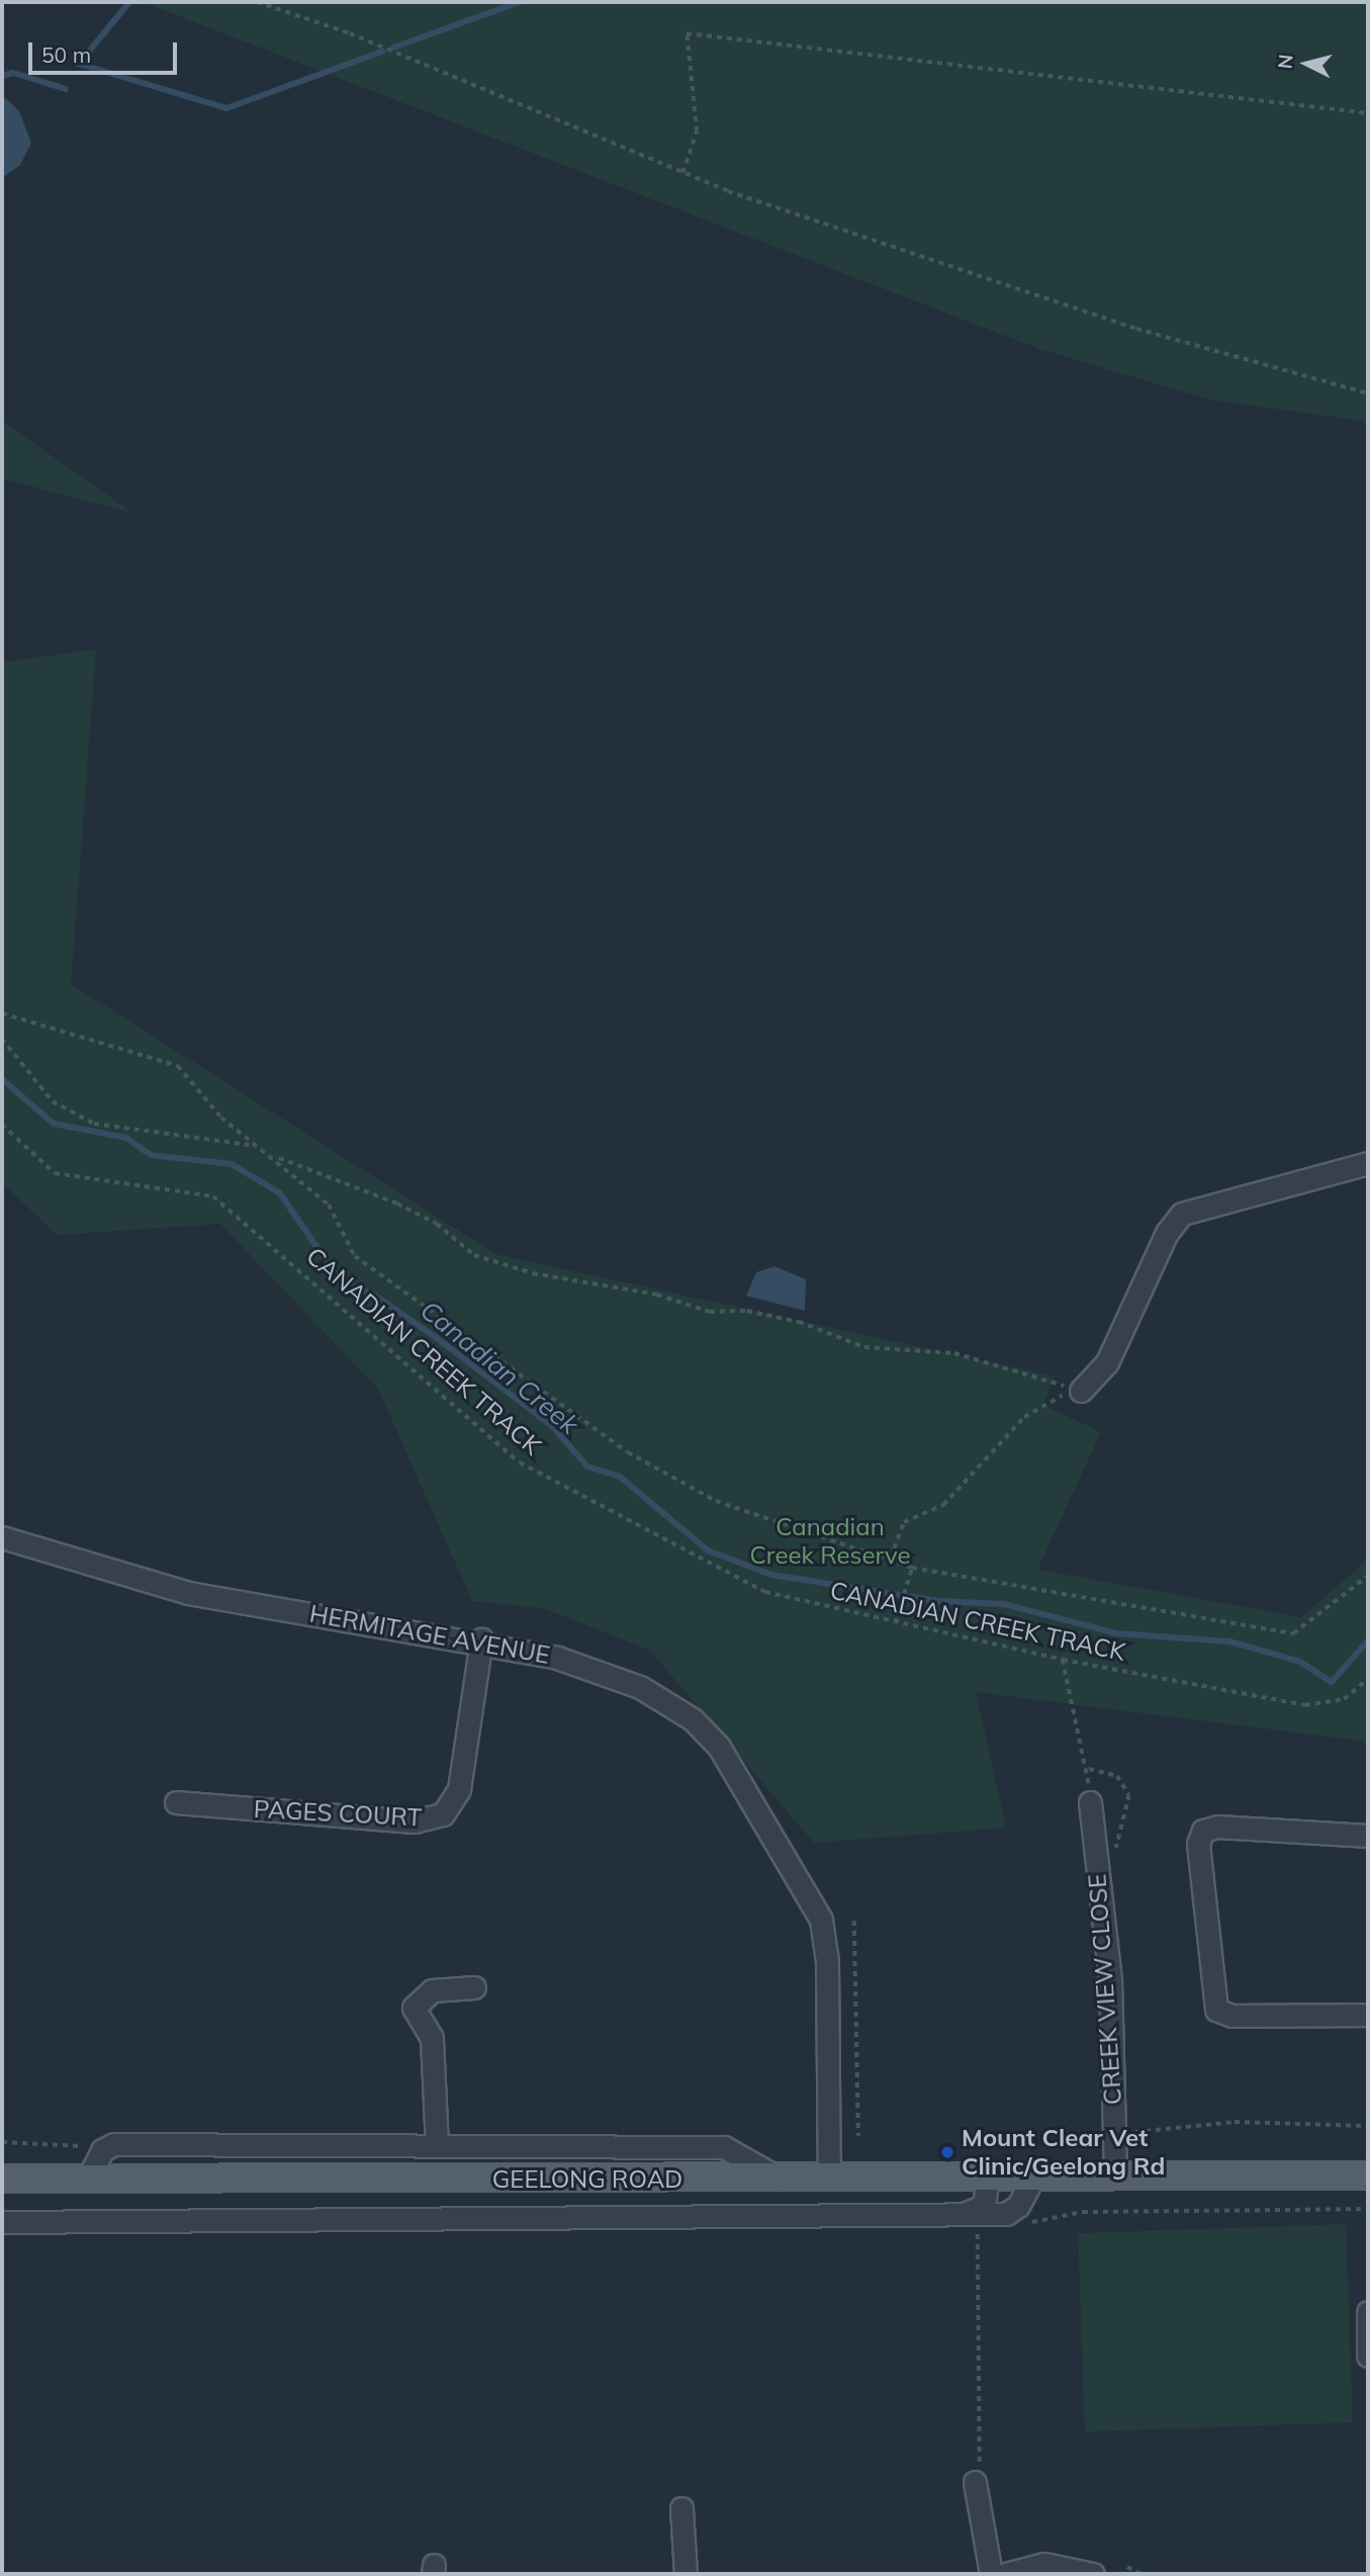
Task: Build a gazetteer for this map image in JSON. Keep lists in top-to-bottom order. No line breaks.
{"streets":{"main road":["GEELONG ROAD"],"street":["HERMITAGE AVENUE","PAGES COURT","CREEK VIEW CLOSE"],"path":["CANADIAN CREEK TRACK"]},"crossings":[["HERMITAGE AVENUE","PAGES COURT"],["HERMITAGE AVENUE","GEELONG ROAD"],["CREEK VIEW CLOSE","GEELONG ROAD"]],"water":["Canadian Creek"],"parks":["Canadian Creek Reserve"],"places":["Mount Clear Vet Clinic/Geelong Rd"],"scale_bar":"50 m","north":"left"}
